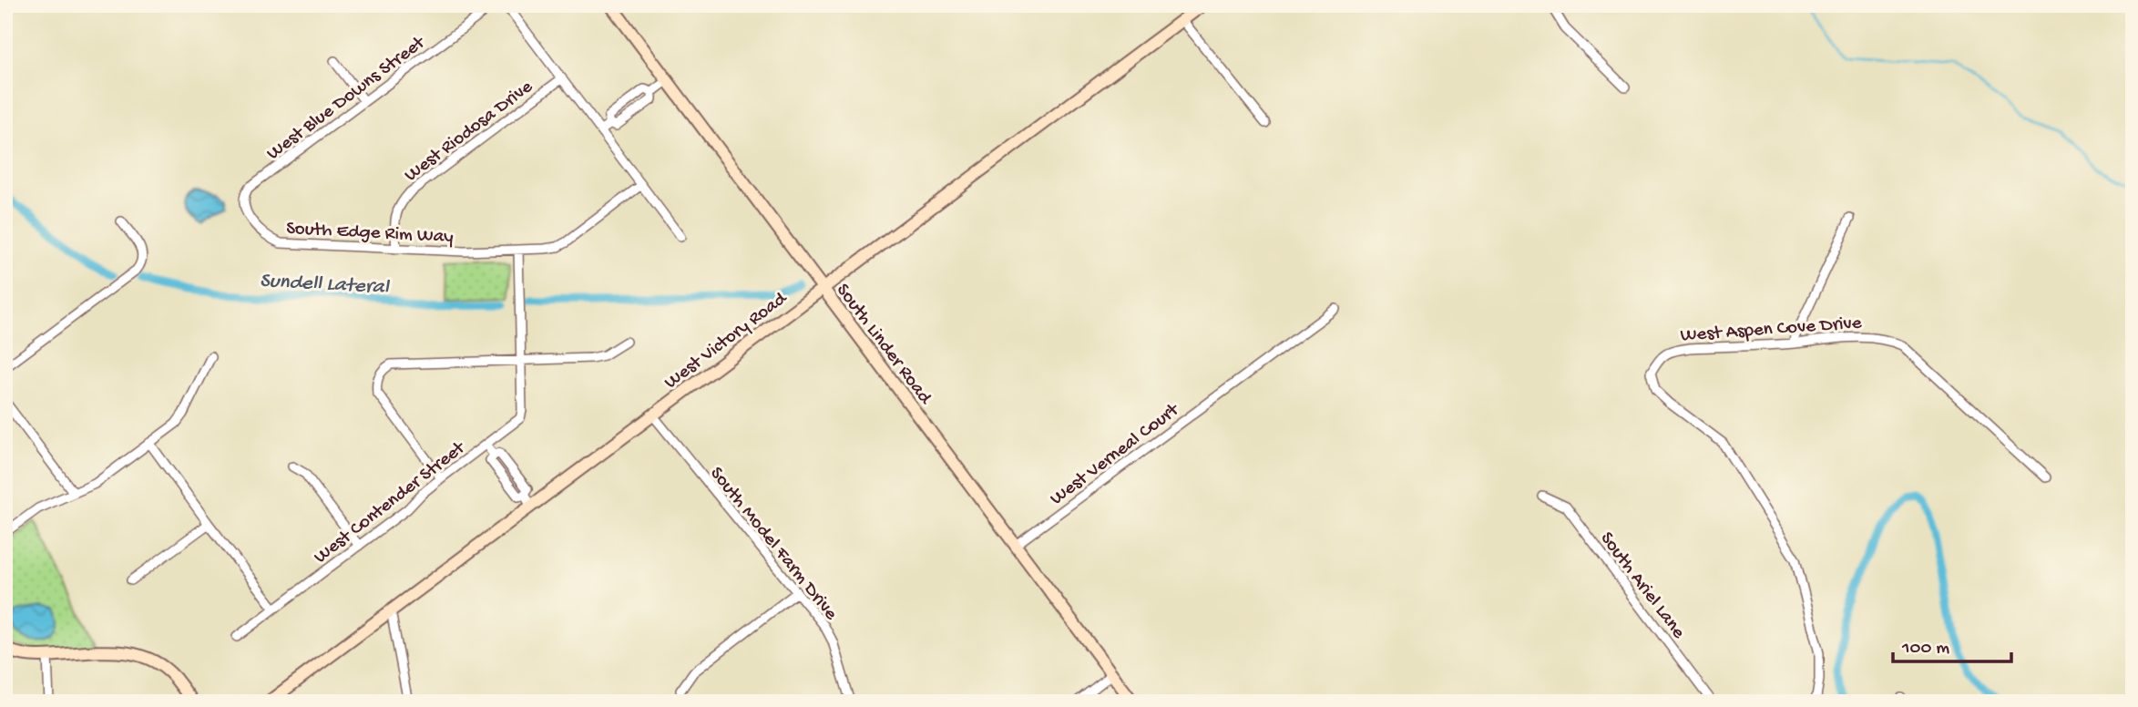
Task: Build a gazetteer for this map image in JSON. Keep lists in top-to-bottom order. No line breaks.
{"streets":{"main road":["West Victory Road","South Linder Road"],"street":["West Blue Downs Street","West Riodosa Drive","South Edge Rim Way","West Aspen Cove Drive","West Verneal Court","West Contender Street","South Model Farm Drive","South Ariel Lane"]},"crossings":[["West Blue Downs Street","South Edge Rim Way"],["West Riodosa Drive","South Edge Rim Way"],["West Victory Road","South Linder Road"],["West Victory Road","South Model Farm Drive"],["South Linder Road","West Verneal Court"]],"water":["Sundell Lateral"],"scale_bar":"100 m"}
